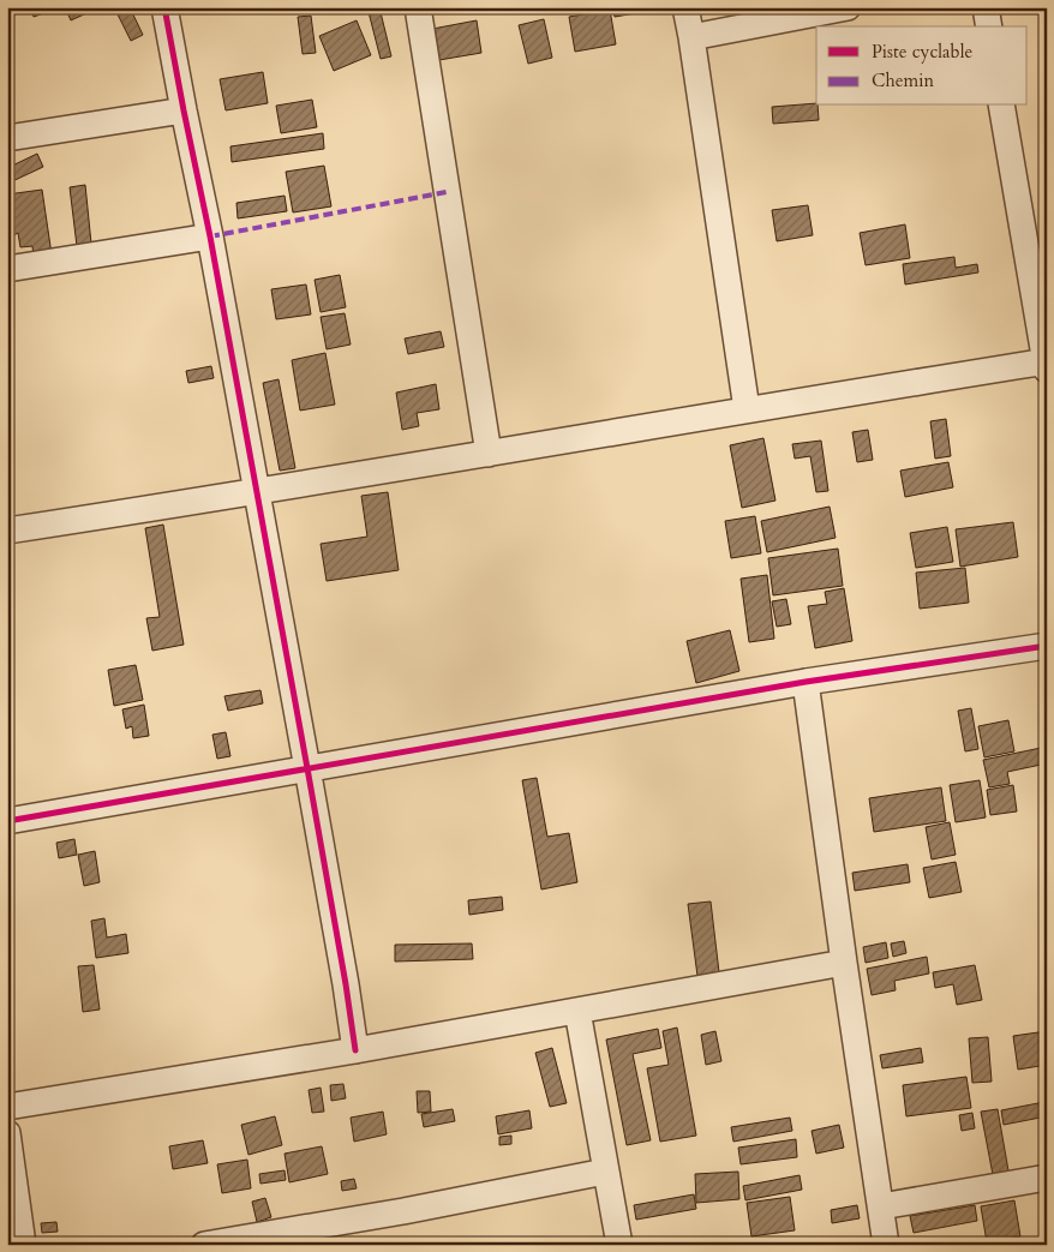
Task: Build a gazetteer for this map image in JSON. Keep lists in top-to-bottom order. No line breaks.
{"legend":["Piste cyclable","Chemin"]}
